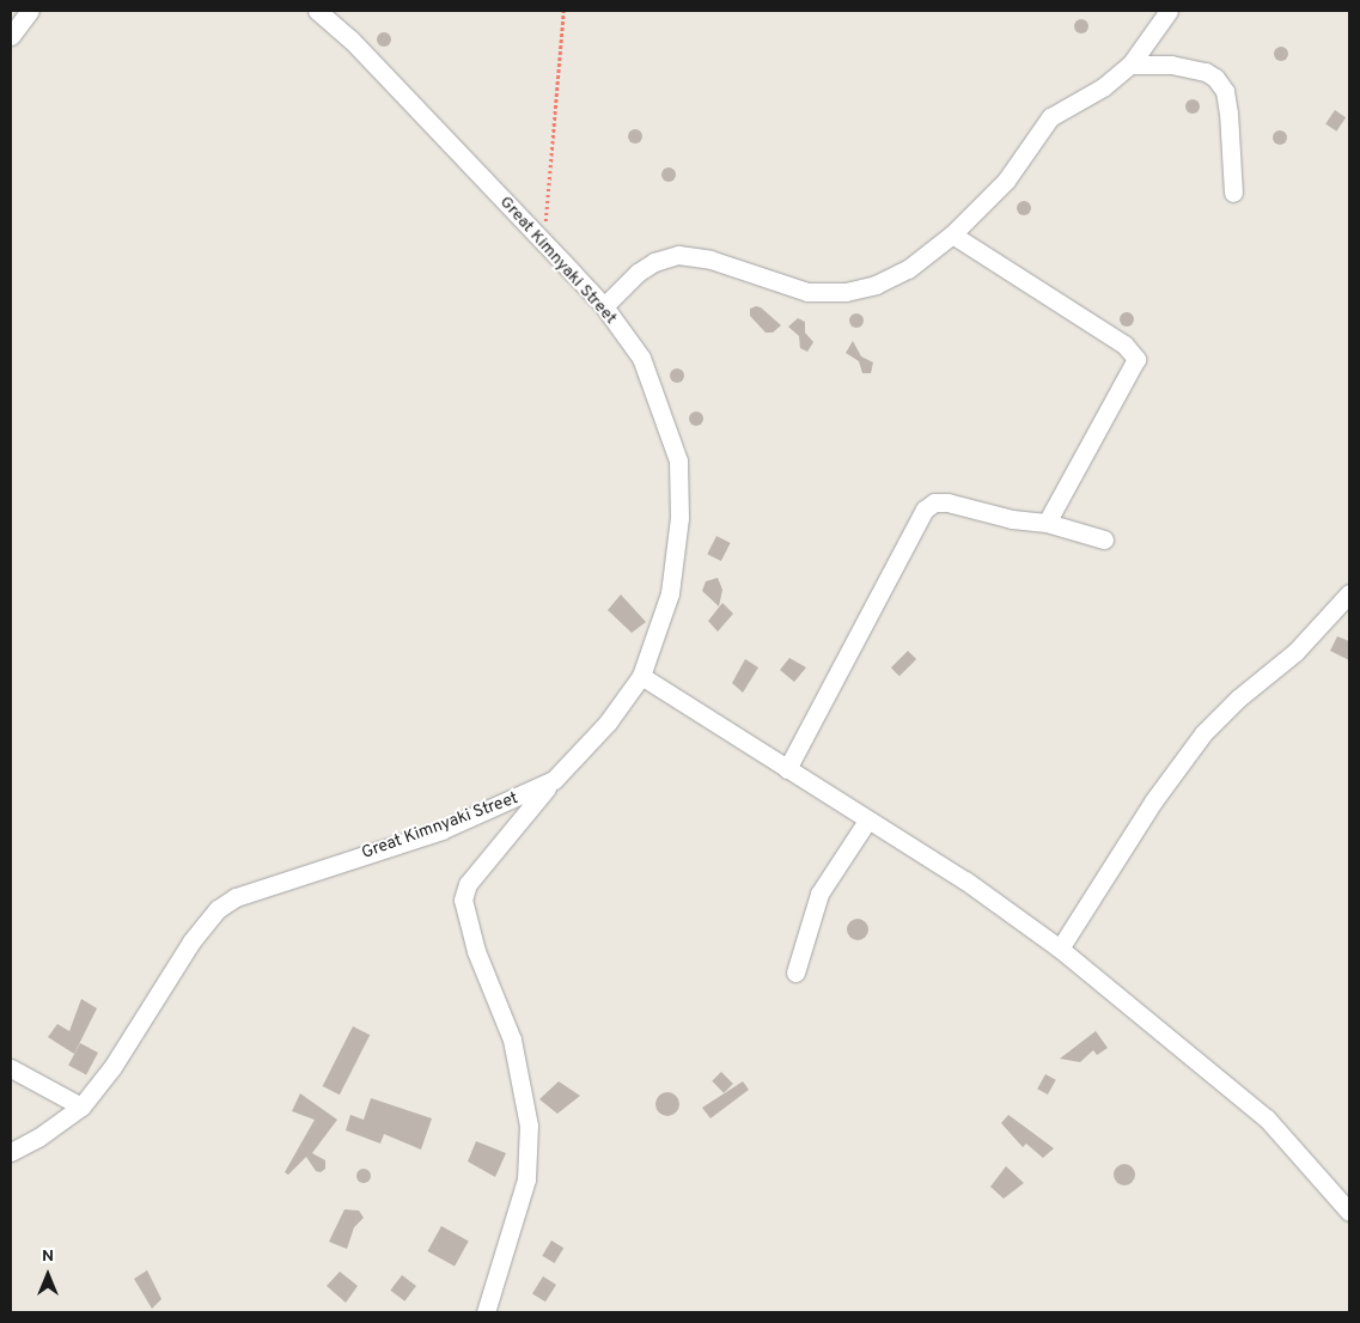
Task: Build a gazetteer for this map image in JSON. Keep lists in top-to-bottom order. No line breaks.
{"streets":{"street":["Great Kimnyaki Street"]},"north":"top"}
